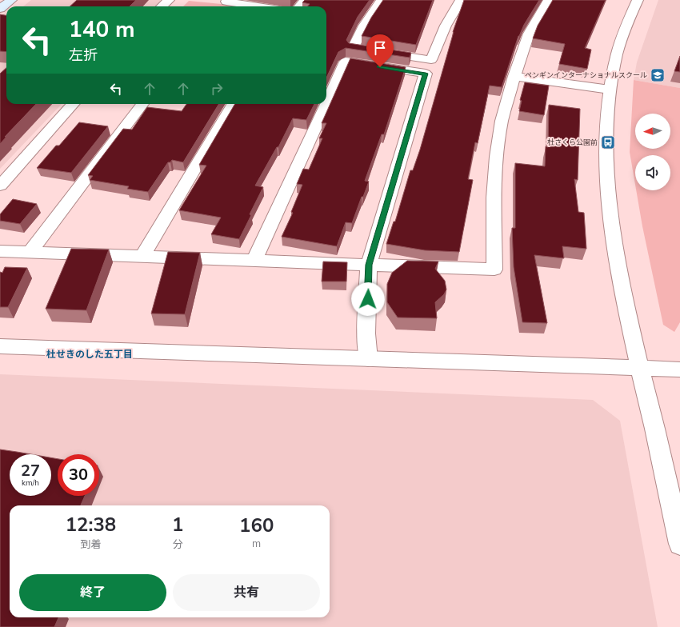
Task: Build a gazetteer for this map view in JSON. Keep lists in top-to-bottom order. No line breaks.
{"districts":["杜せきのした五丁目"],"places":{"school or university":["ペンギンインターナショナルスクール"],"bus stop":["杜さくら公園前"]},"north":"left","page":{"turn":["140 m","左折"],"speed":"27 km/h","limit":"30","eta":["12:38","到着","1","分","160","m"],"buttons":["終了","共有"]}}
